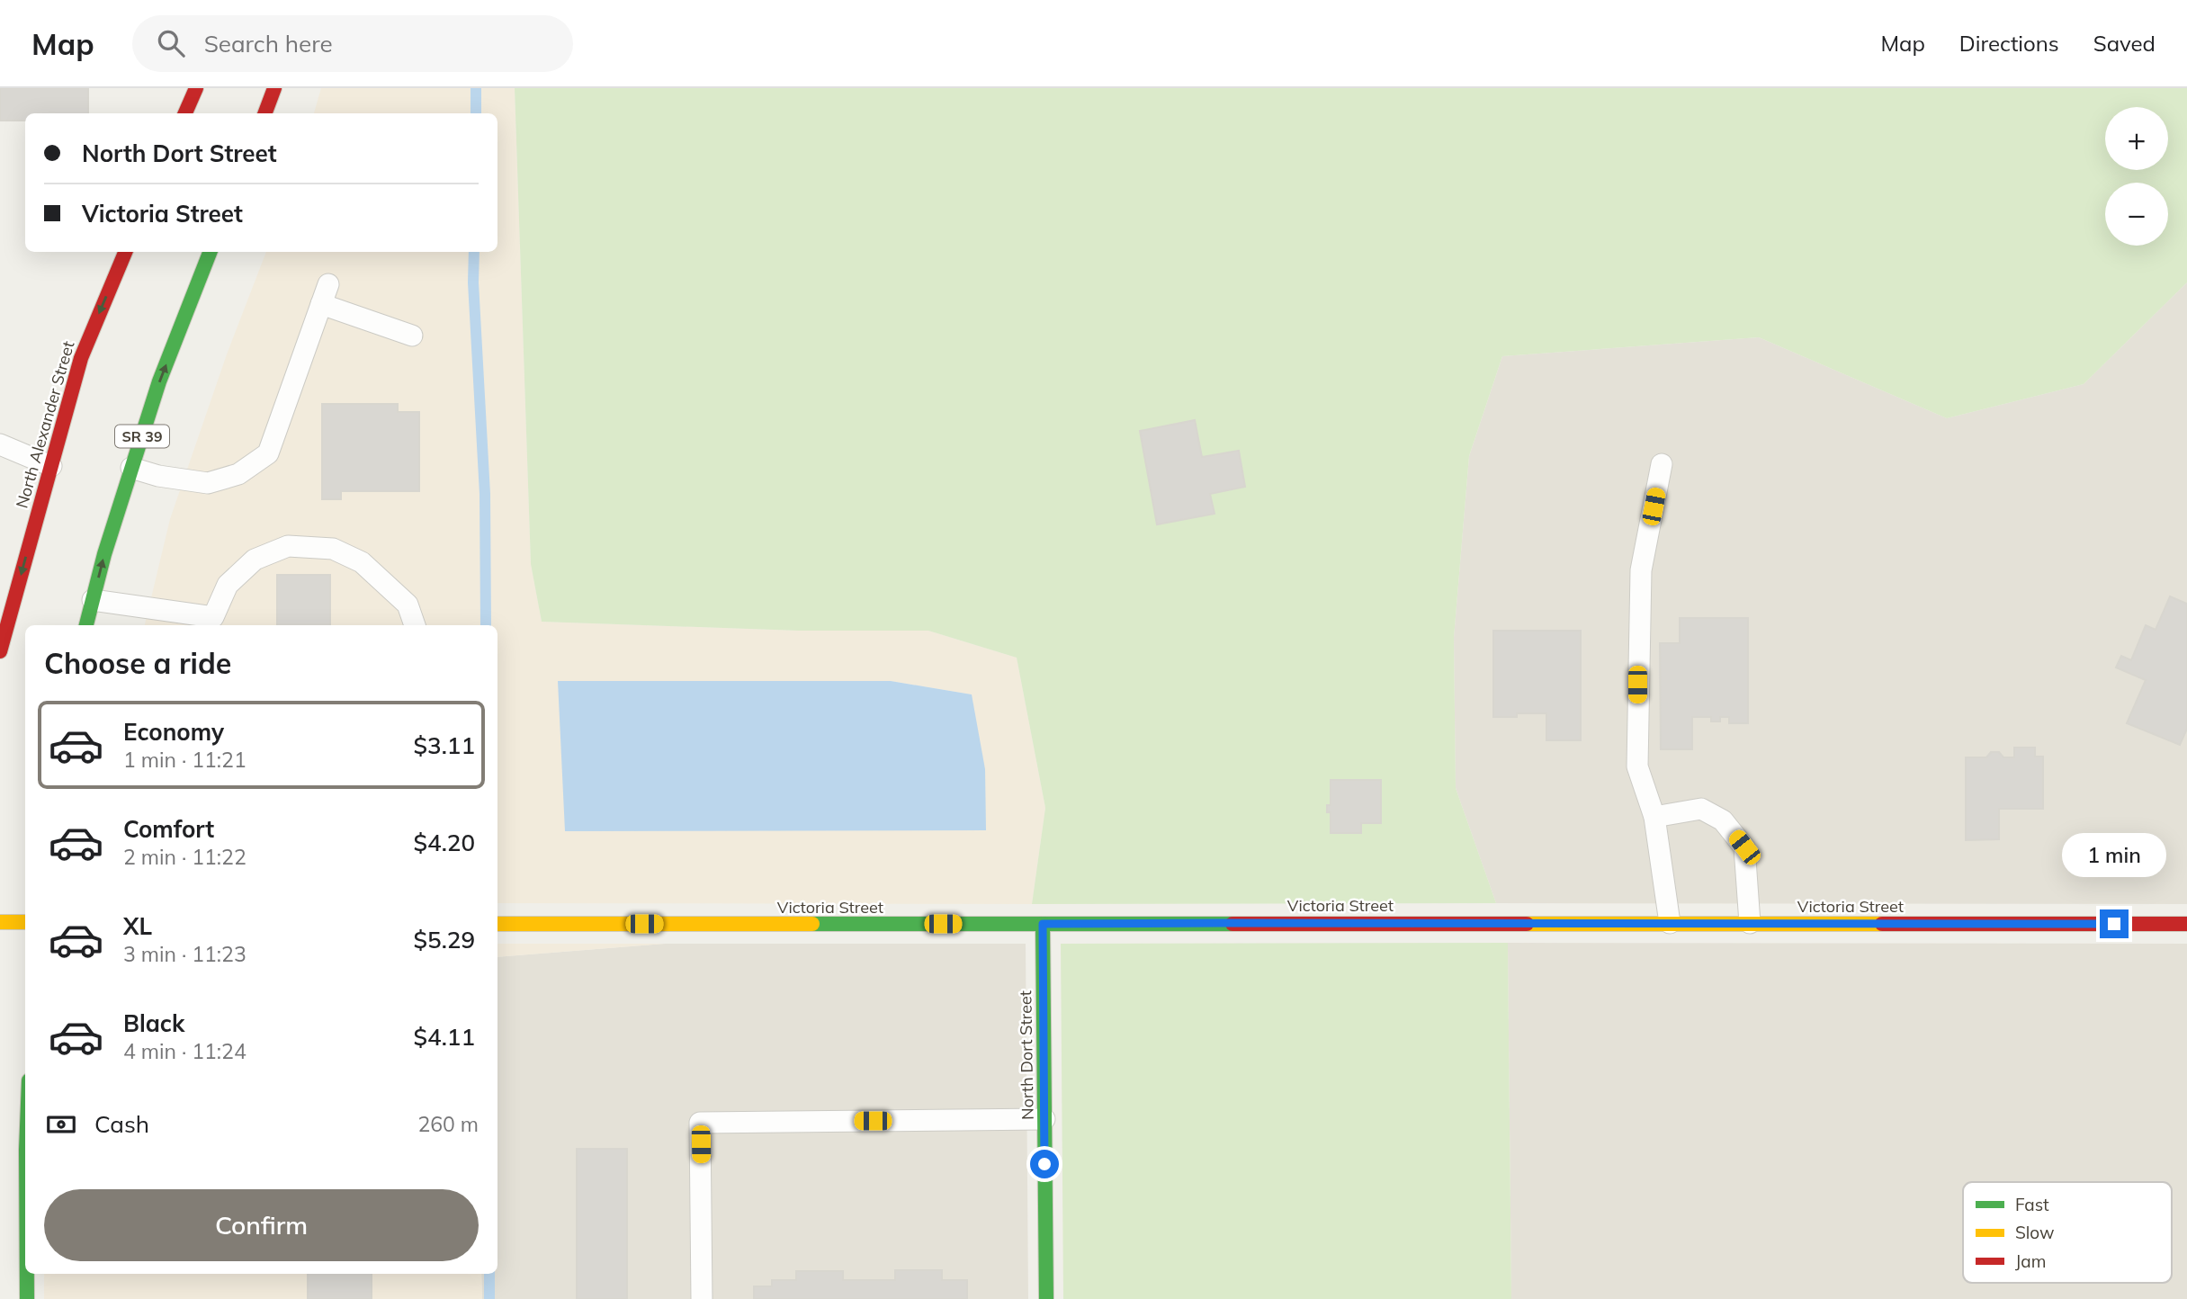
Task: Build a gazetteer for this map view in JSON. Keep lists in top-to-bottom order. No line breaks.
{"streets":{"street":["North Alexander Street","SR 39","Victoria Street","North Dort Street"]},"crossings":[["Victoria Street","North Dort Street"]],"legend":["Fast","Slow","Jam"],"page":{"header":"Map","search":"Search here","nav":["Map","Directions","Saved"],"map_buttons":["+","−"],"banner":["North Dort Street","Victoria Street"],"heading":"Choose a ride","list":[{"name":"Economy","note":"1 min · 11:21","value":"$3.11"},{"name":"Comfort","note":"2 min · 11:22","value":"$4.20"},{"name":"XL","note":"3 min · 11:23","value":"$5.29"},{"name":"Black","note":"4 min · 11:24","value":"$4.11"}],"bubble":"1 min","pay":["Cash","260 m"],"buttons":"Confirm"}}
